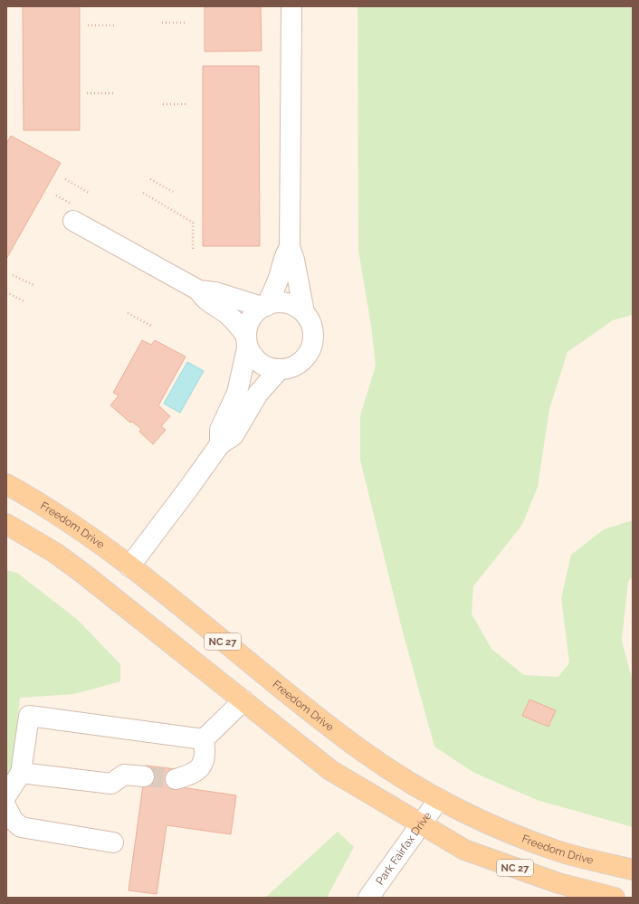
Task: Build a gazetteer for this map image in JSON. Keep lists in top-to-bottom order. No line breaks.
{"streets":{"main road":["Freedom Drive","NC 27"],"street":["Park Fairfax Drive"]},"crossings":[["Freedom Drive","Park Fairfax Drive"],["NC 27","Park Fairfax Drive"]]}
